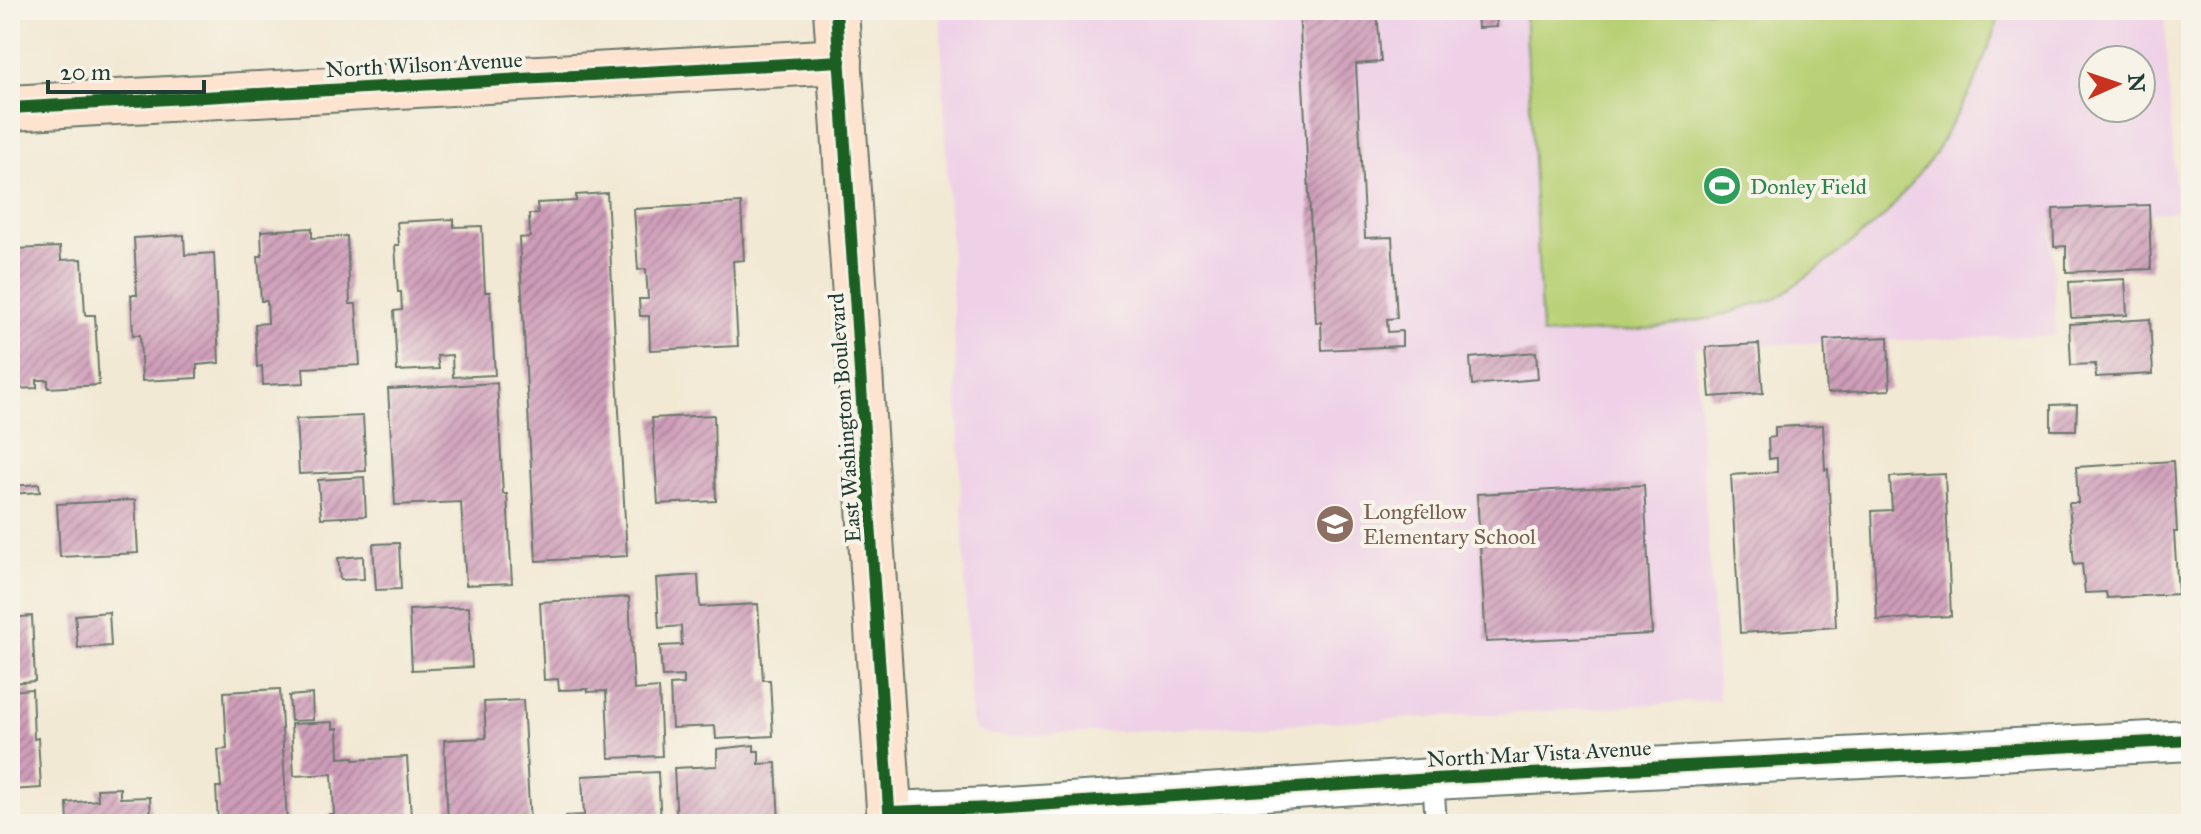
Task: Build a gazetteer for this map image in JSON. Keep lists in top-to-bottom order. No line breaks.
{"streets":{"street":["North Wilson Avenue","East Washington Boulevard","North Mar Vista Avenue"]},"crossings":[["North Wilson Avenue","East Washington Boulevard"],["East Washington Boulevard","North Mar Vista Avenue"]],"places":{"sports":["Donley Field"],"school or university":["Longfellow Elementary School"]},"scale_bar":"20 m","north":"right"}
